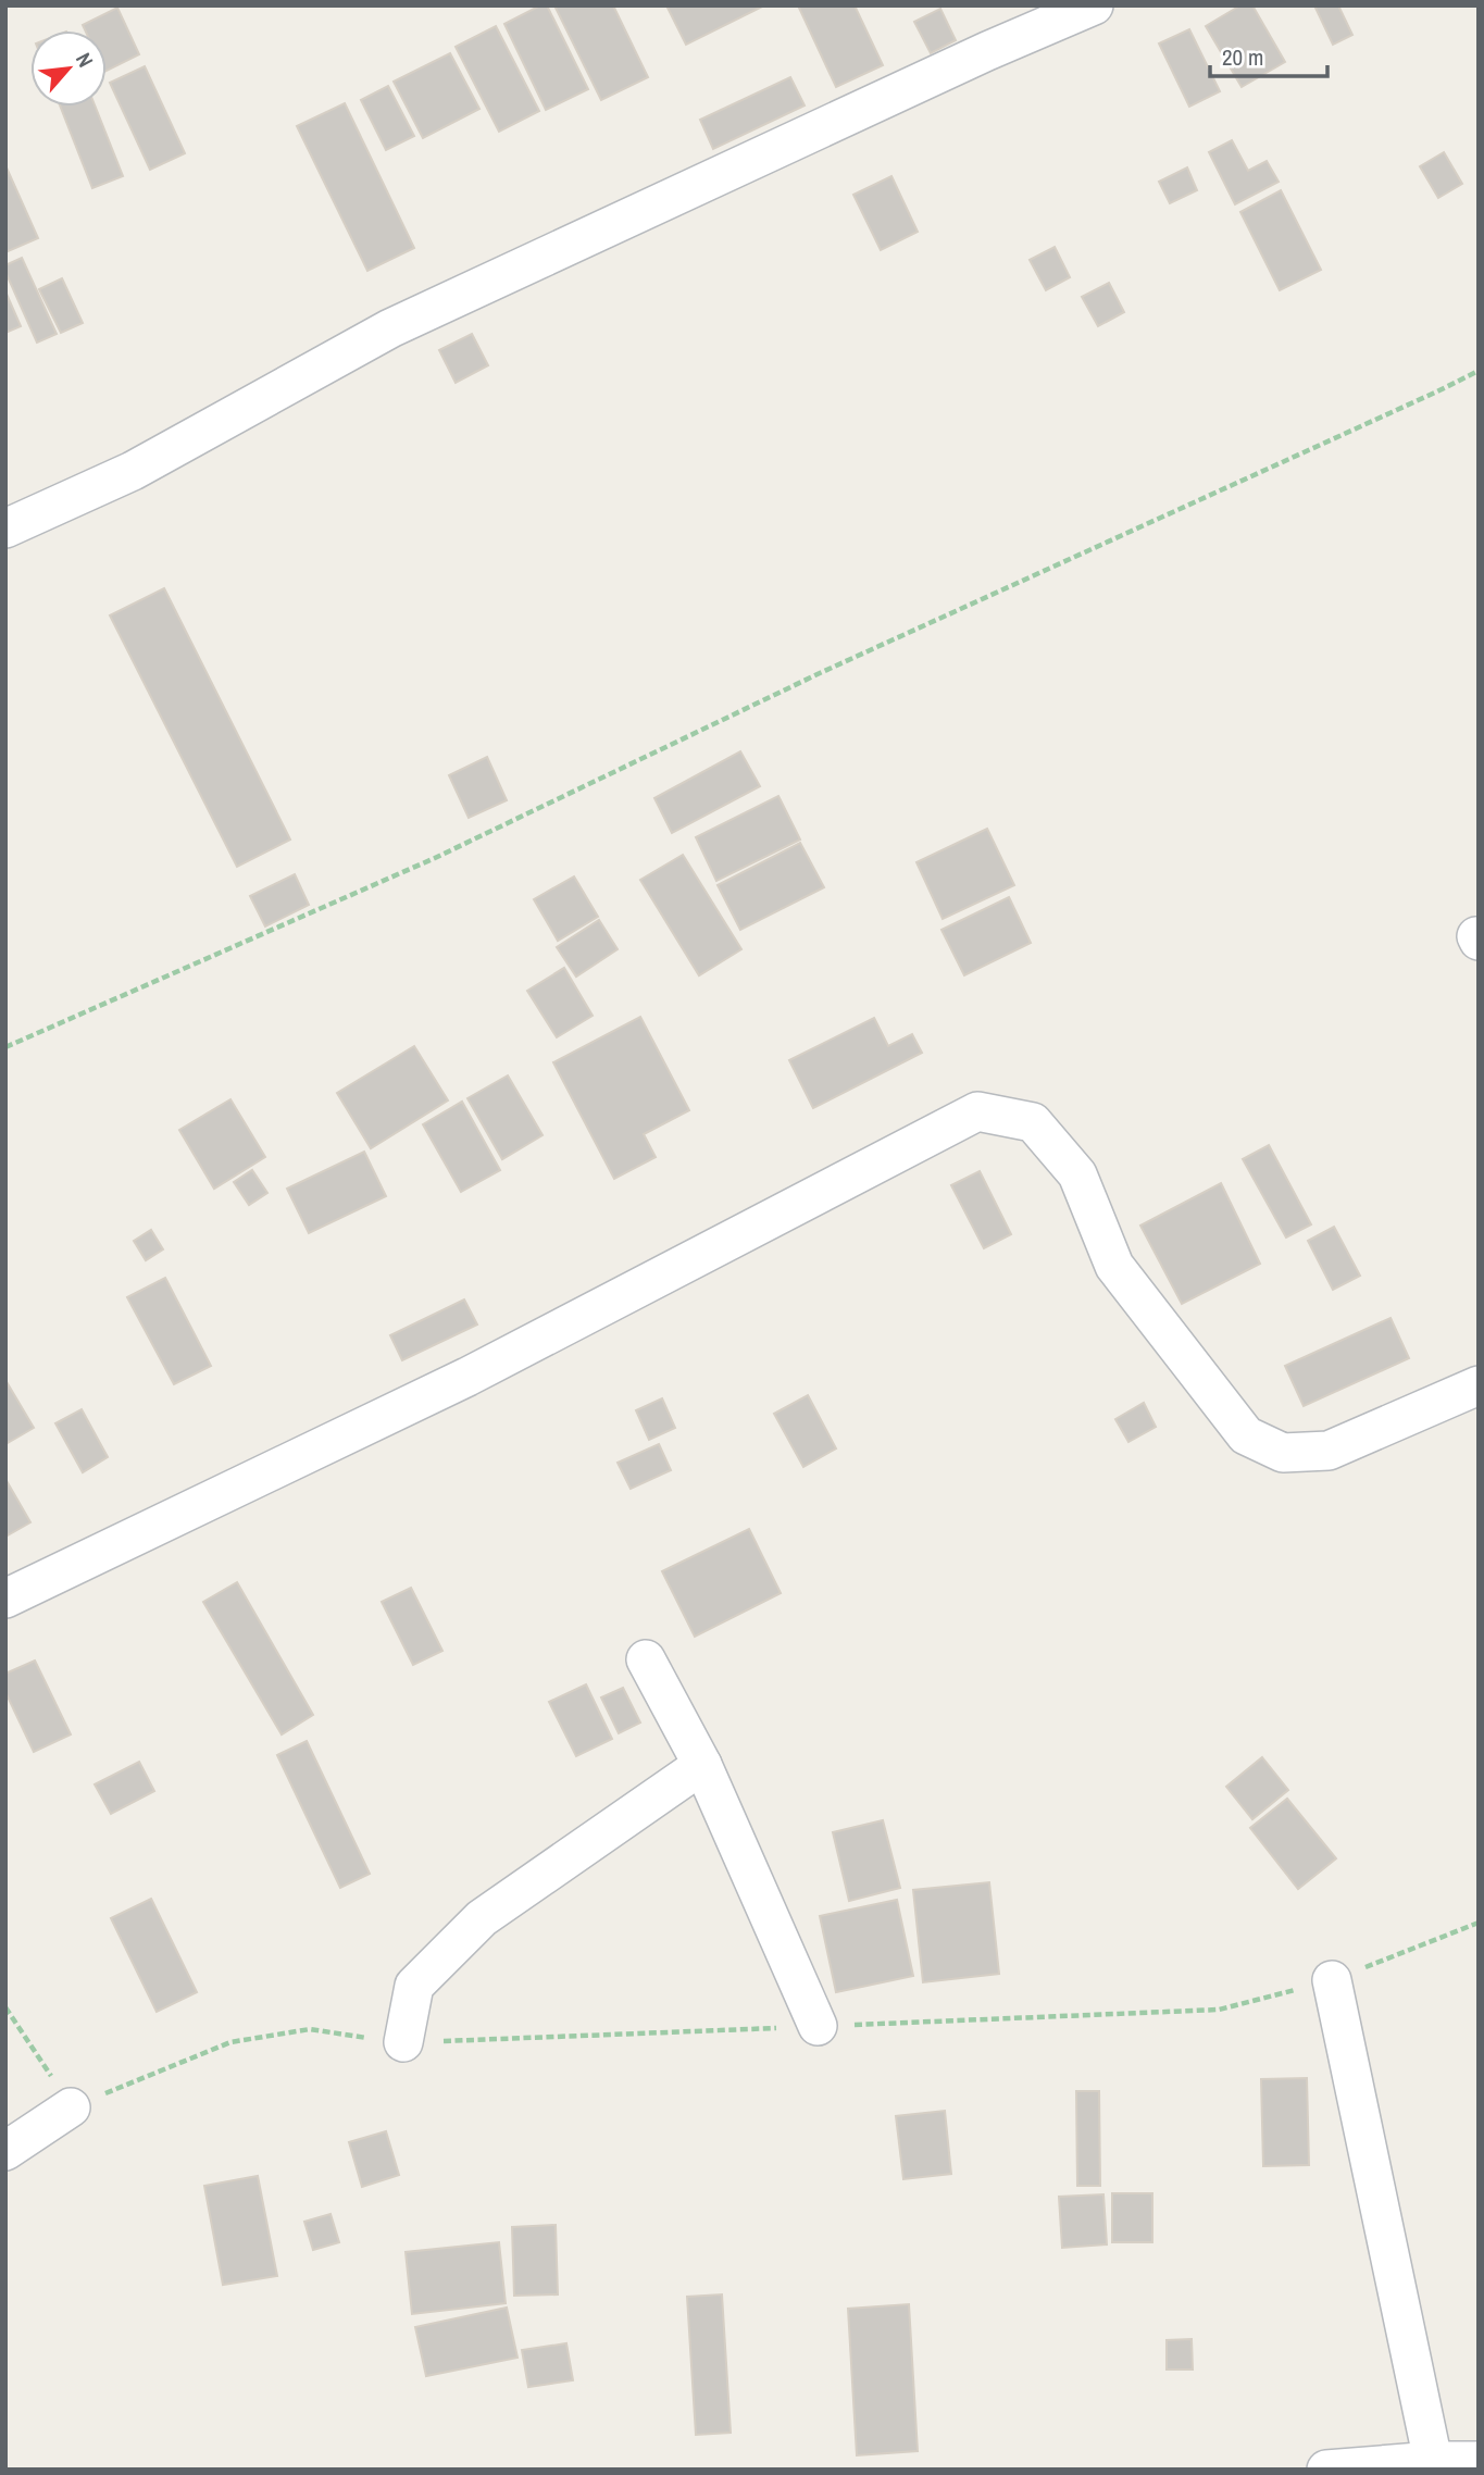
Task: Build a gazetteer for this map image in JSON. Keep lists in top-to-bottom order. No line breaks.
{"scale_bar":"20 m","north":"top right"}
